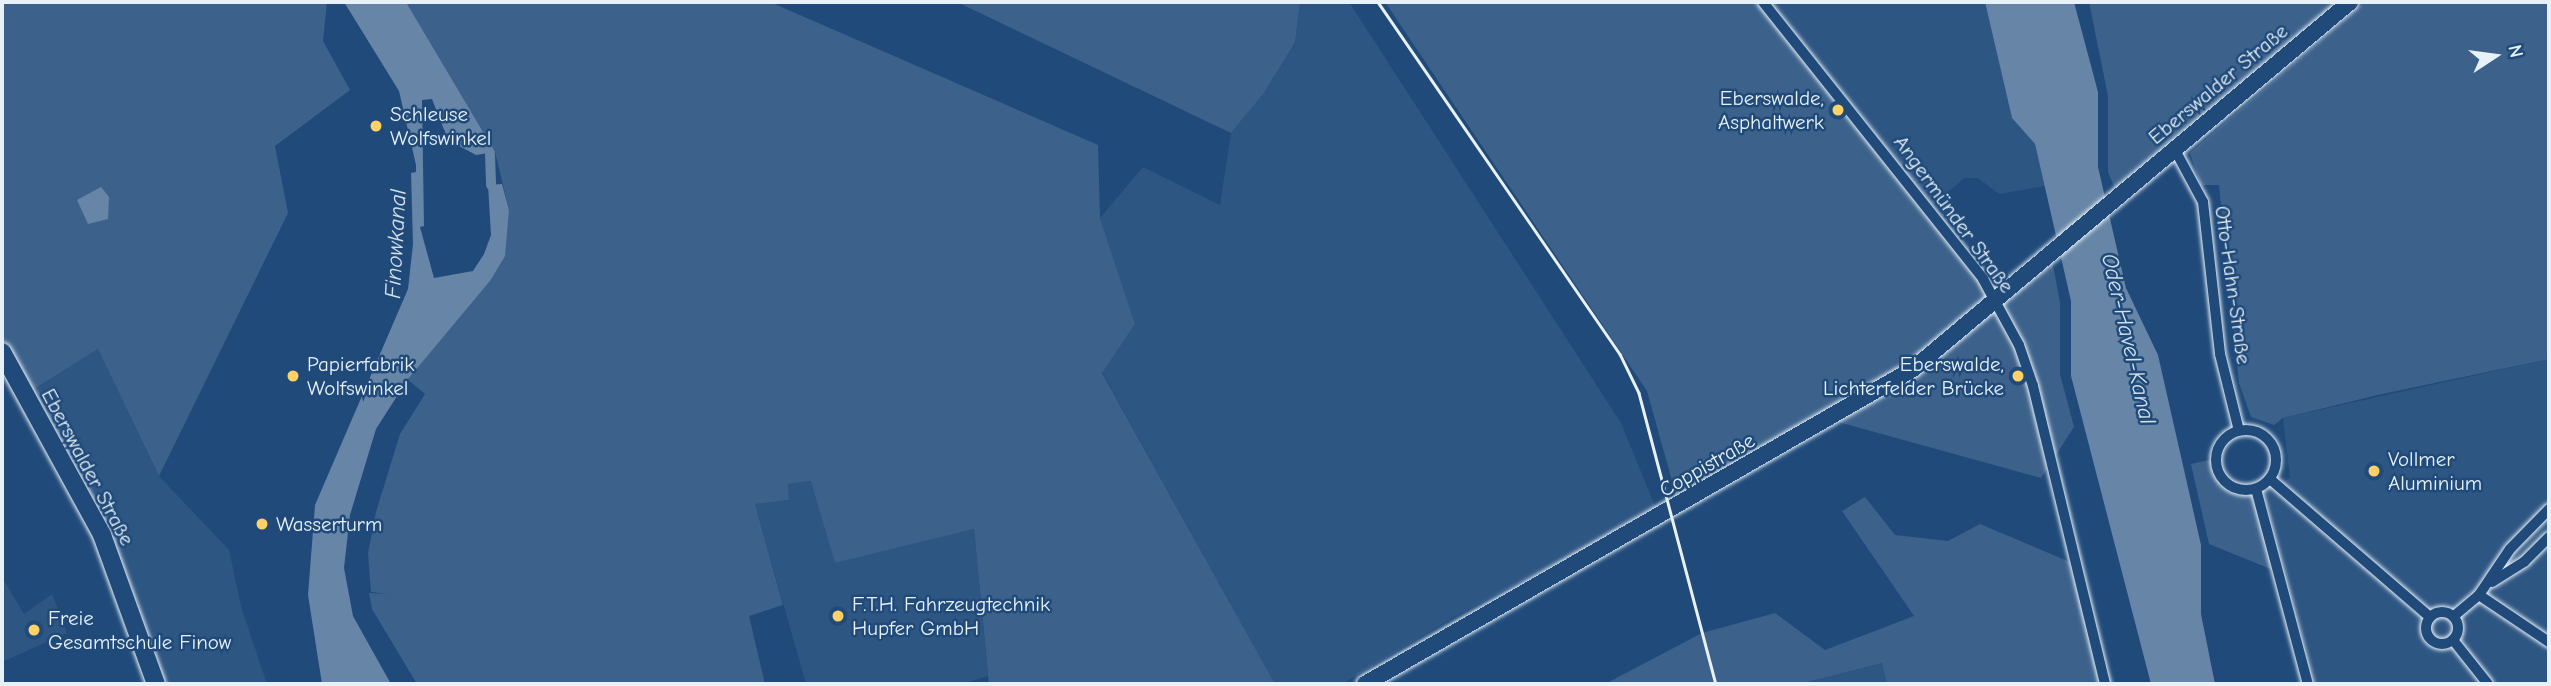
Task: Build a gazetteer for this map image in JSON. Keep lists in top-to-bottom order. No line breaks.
{"streets":{"main road":["Eberswalder Straße","Coppistraße"],"street":["Angermünder Straße","Otto-Hahn-Straße"]},"crossings":[["Eberswalder Straße","Otto-Hahn-Straße"],["Eberswalder Straße","Coppistraße"],["Angermünder Straße","Coppistraße"]],"water":["Finowkanal","Oder-Havel-Kanal"],"places":["Eberswalde, Asphaltwerk","Schleuse Wolfswinkel","Papierfabrik Wolfswinkel","Eberswalde, Lichterfelder Brücke","Vollmer Aluminium","Wasserturm","F.T.H. Fahrzeugtechnik Hupfer GmbH","Freie Gesamtschule Finow"],"north":"right"}
